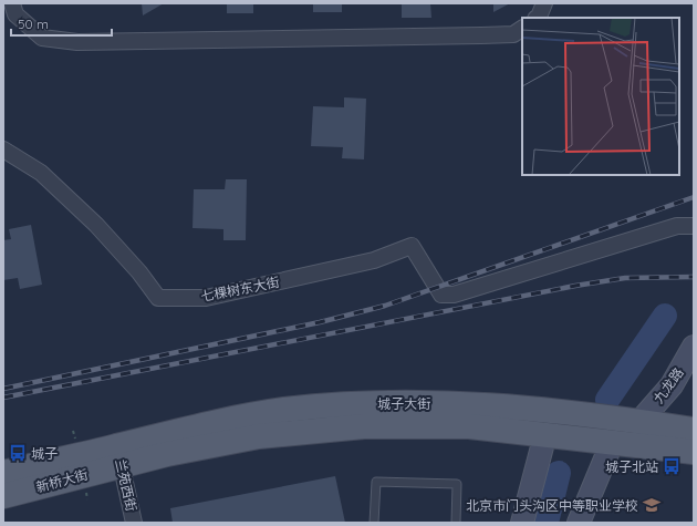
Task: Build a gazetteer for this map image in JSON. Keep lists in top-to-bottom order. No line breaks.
{"streets":{"main road":["城子大街","新桥大街"],"street":["七棵树东大街","九龙路","兰苑西街"]},"crossings":[["九龙路","城子大街"],["城子大街","新桥大街"],["城子大街","兰苑西街"],["新桥大街","兰苑西街"]],"places":{"bus stop":["城子","城子北站"],"school or university":["北京市门头沟区中等职业学校"]},"scale_bar":"50 m"}
